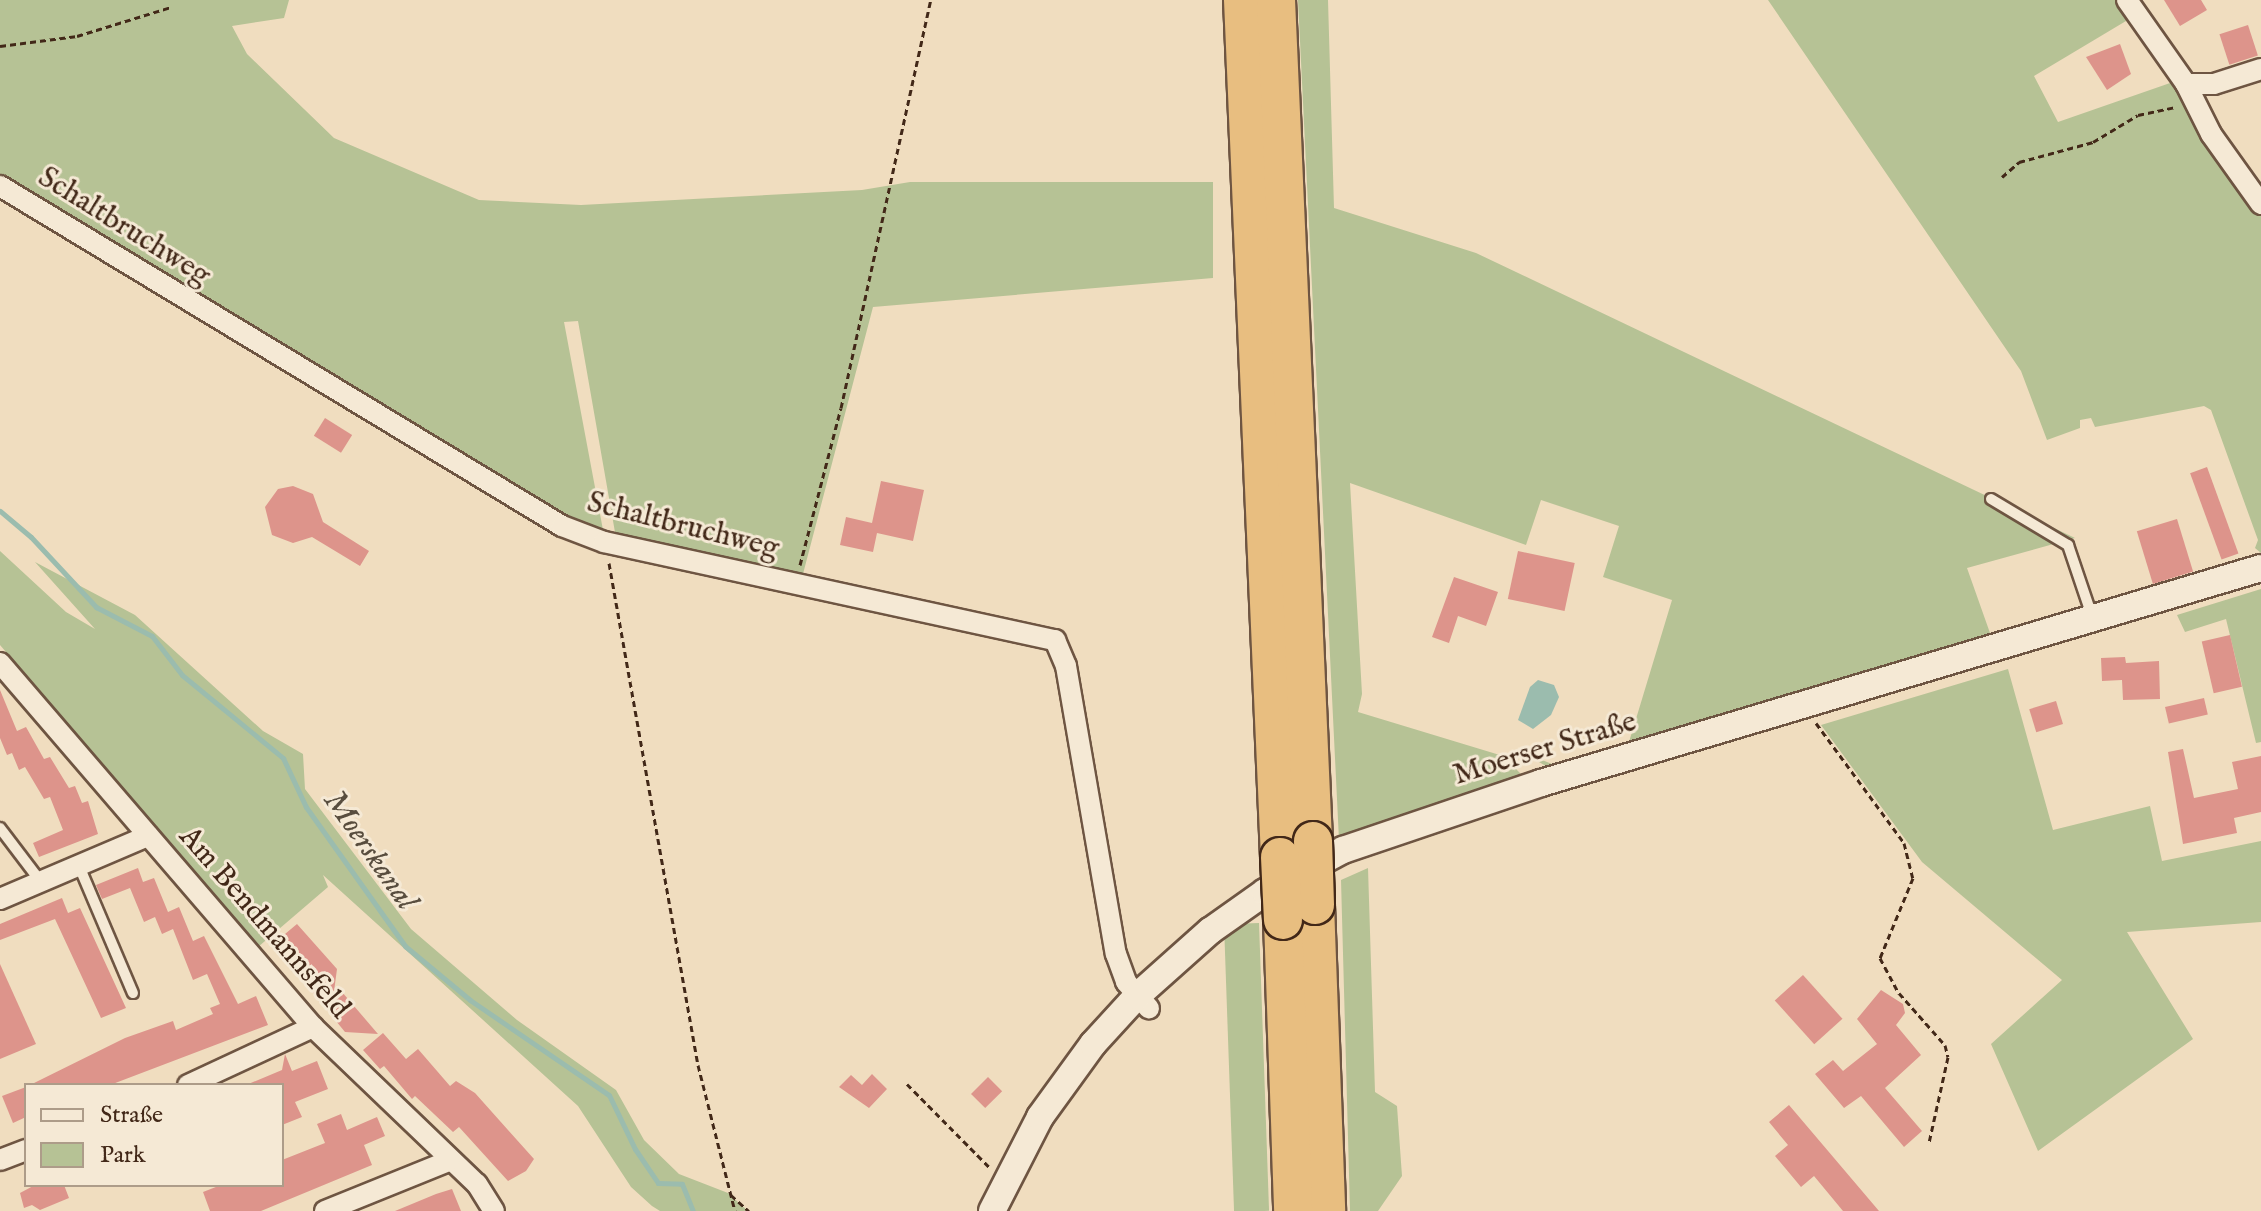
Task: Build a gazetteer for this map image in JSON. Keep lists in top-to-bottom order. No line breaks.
{"streets":{"street":["Schaltbruchweg","Moerser Straße","Am Bendmannsfeld"]},"crossings":[["Schaltbruchweg","Moerser Straße"]],"water":["Moerskanal"],"legend":["Straße","Park"]}
